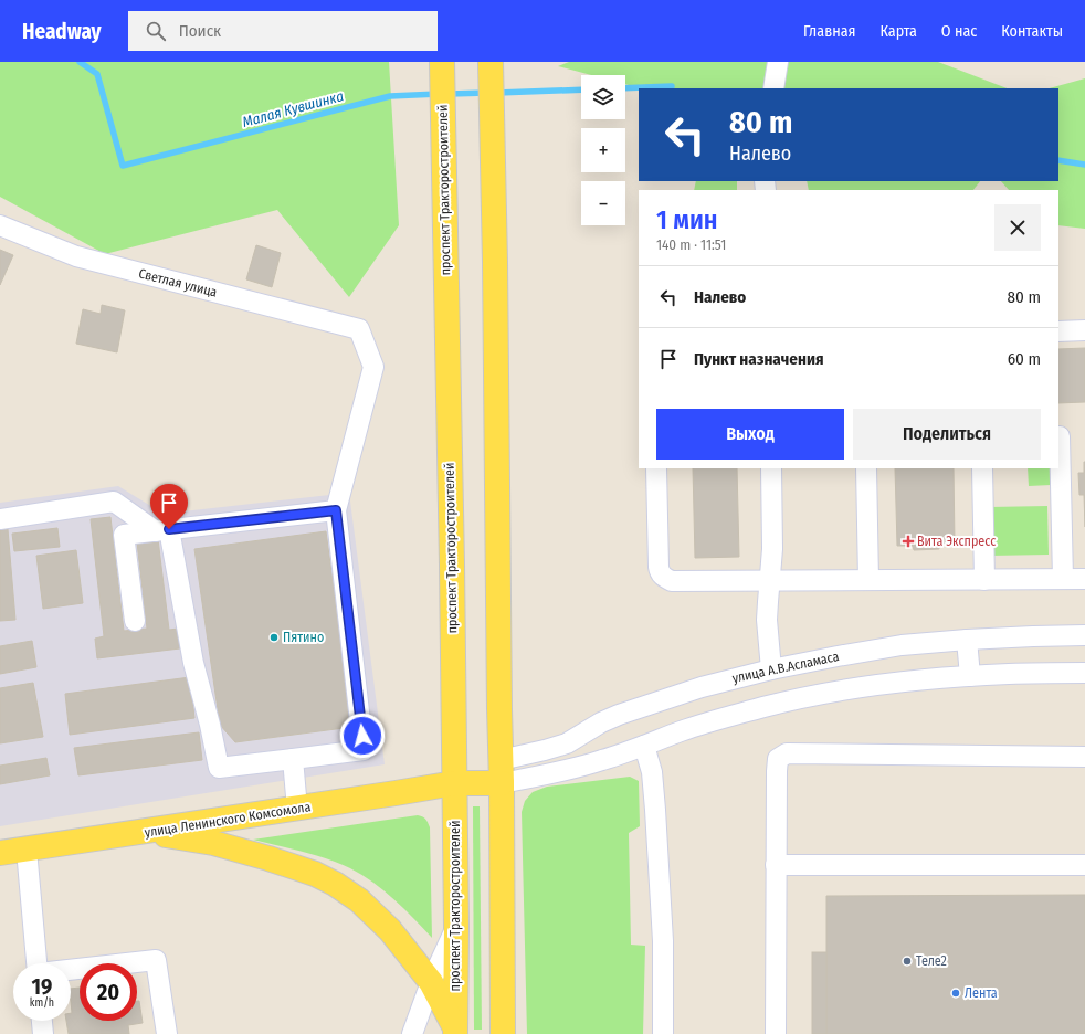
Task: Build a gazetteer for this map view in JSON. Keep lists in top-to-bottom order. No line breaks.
{"streets":{"main road":["проспект Тракторостроителей","улица Ленинского Комсомола"],"street":["Светлая улица","улица А.В.Асламаса"]},"crossings":[["проспект Тракторостроителей","улица Ленинского Комсомола"]],"water":["Малая Кувшинка"],"places":{"health":["Вита Экспресс"],"other":["Пятино","Теле2","Лента"]},"page":{"header":"Headway","search":"Поиск","nav":["Главная","Карта","О нас","Контакты"],"map_buttons":["+","−"],"turn":["80 m","Налево"],"heading":["1 мин","140 m · 11:51"],"list":[{"name":"Налево","value":"80 m"},{"name":"Пункт назначения","value":"60 m"}],"buttons":["Выход","Поделиться"],"speed":"19 km/h","limit":"20"}}
